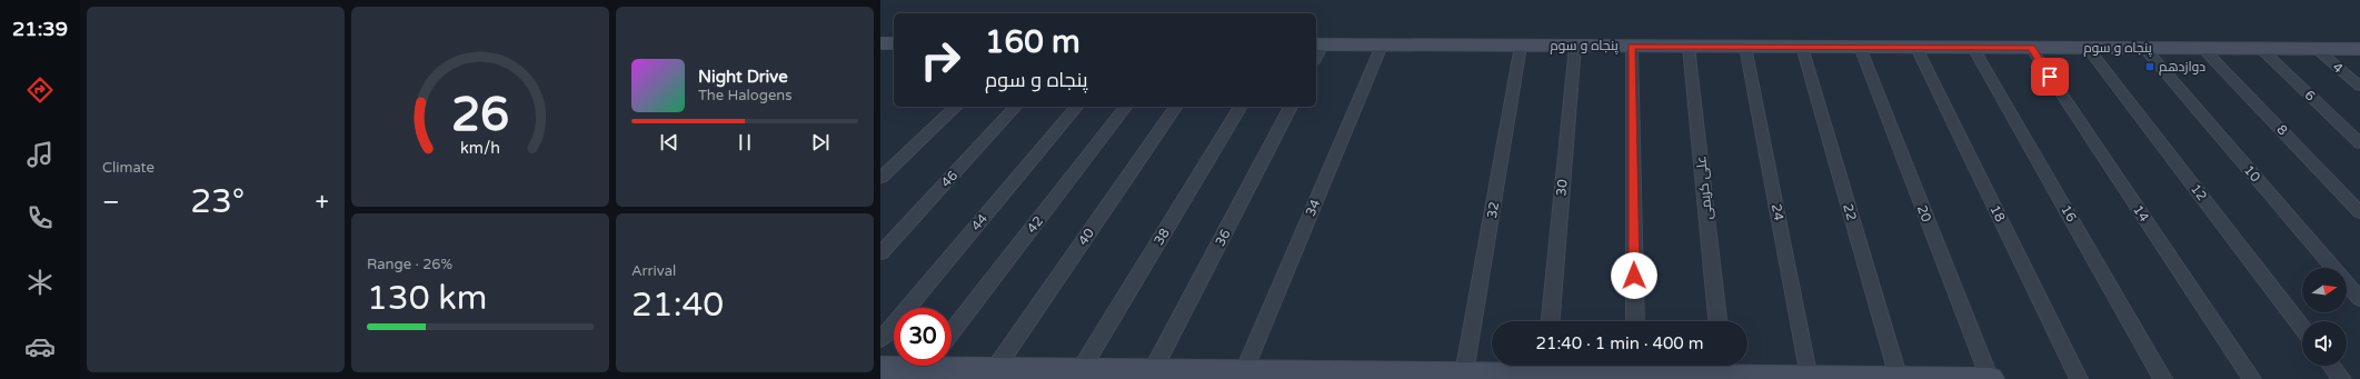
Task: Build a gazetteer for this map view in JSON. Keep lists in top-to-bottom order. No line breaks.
{"streets":{"street":["پنجاه و سوم","4","6","8","10","46","30","علی کریمی","12","34","32","24","22","20","18","16","14","44","42","40","38","36"]},"crossings":[["پنجاه و سوم","4"],["پنجاه و سوم","6"],["پنجاه و سوم","8"],["پنجاه و سوم","10"],["پنجاه و سوم","30"],["پنجاه و سوم","علی کریمی"],["پنجاه و سوم","12"],["پنجاه و سوم","34"],["پنجاه و سوم","32"],["پنجاه و سوم","24"],["پنجاه و سوم","22"],["پنجاه و سوم","20"],["پنجاه و سوم","18"],["پنجاه و سوم","16"],["پنجاه و سوم","14"]],"places":{"transit":["دوازدهم"]},"north":"right","page":{"tabs":"21:39","tile":["Climate",["Range · 26%","130 km"],["Arrival","21:40"]],"turn":["160 m","پنجاه و سوم"],"song":["Night Drive","The Halogens"],"heat":["−","23°","+"],"limit":"30","trip":"21:40 · 1 min · 400 m","gauge":["26","km/h"]}}
